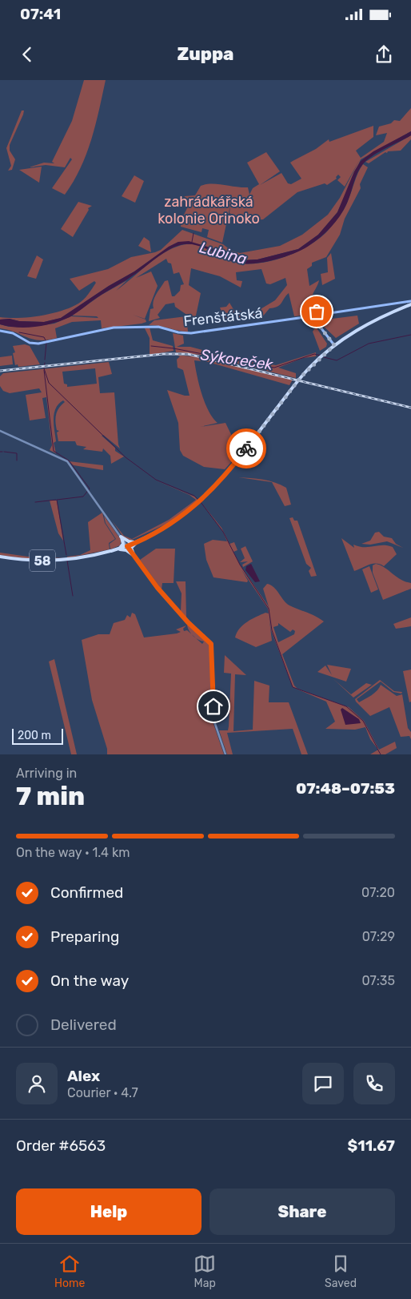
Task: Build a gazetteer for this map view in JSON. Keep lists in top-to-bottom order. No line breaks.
{"streets":{"main road":["Frenštátská","58"]},"water":["Lubina","Sýkoreček"],"parks":["zahrádkářská kolonie Orinoko"],"scale_bar":"200 m","page":{"status":"07:41","header":"Zuppa","scale":"200 m","heading":["7 min","Arriving in","07:48–07:53"],"panel":["Alex","Courier · 4.7","Order #6563","$11.67"],"bar":"On the way · 1.4 km","list":[["Confirmed","07:20"],["Preparing","07:29"],["On the way","07:35"],"Delivered"],"buttons":["Help","Share"],"tabs":["Home","Map","Saved"]}}
